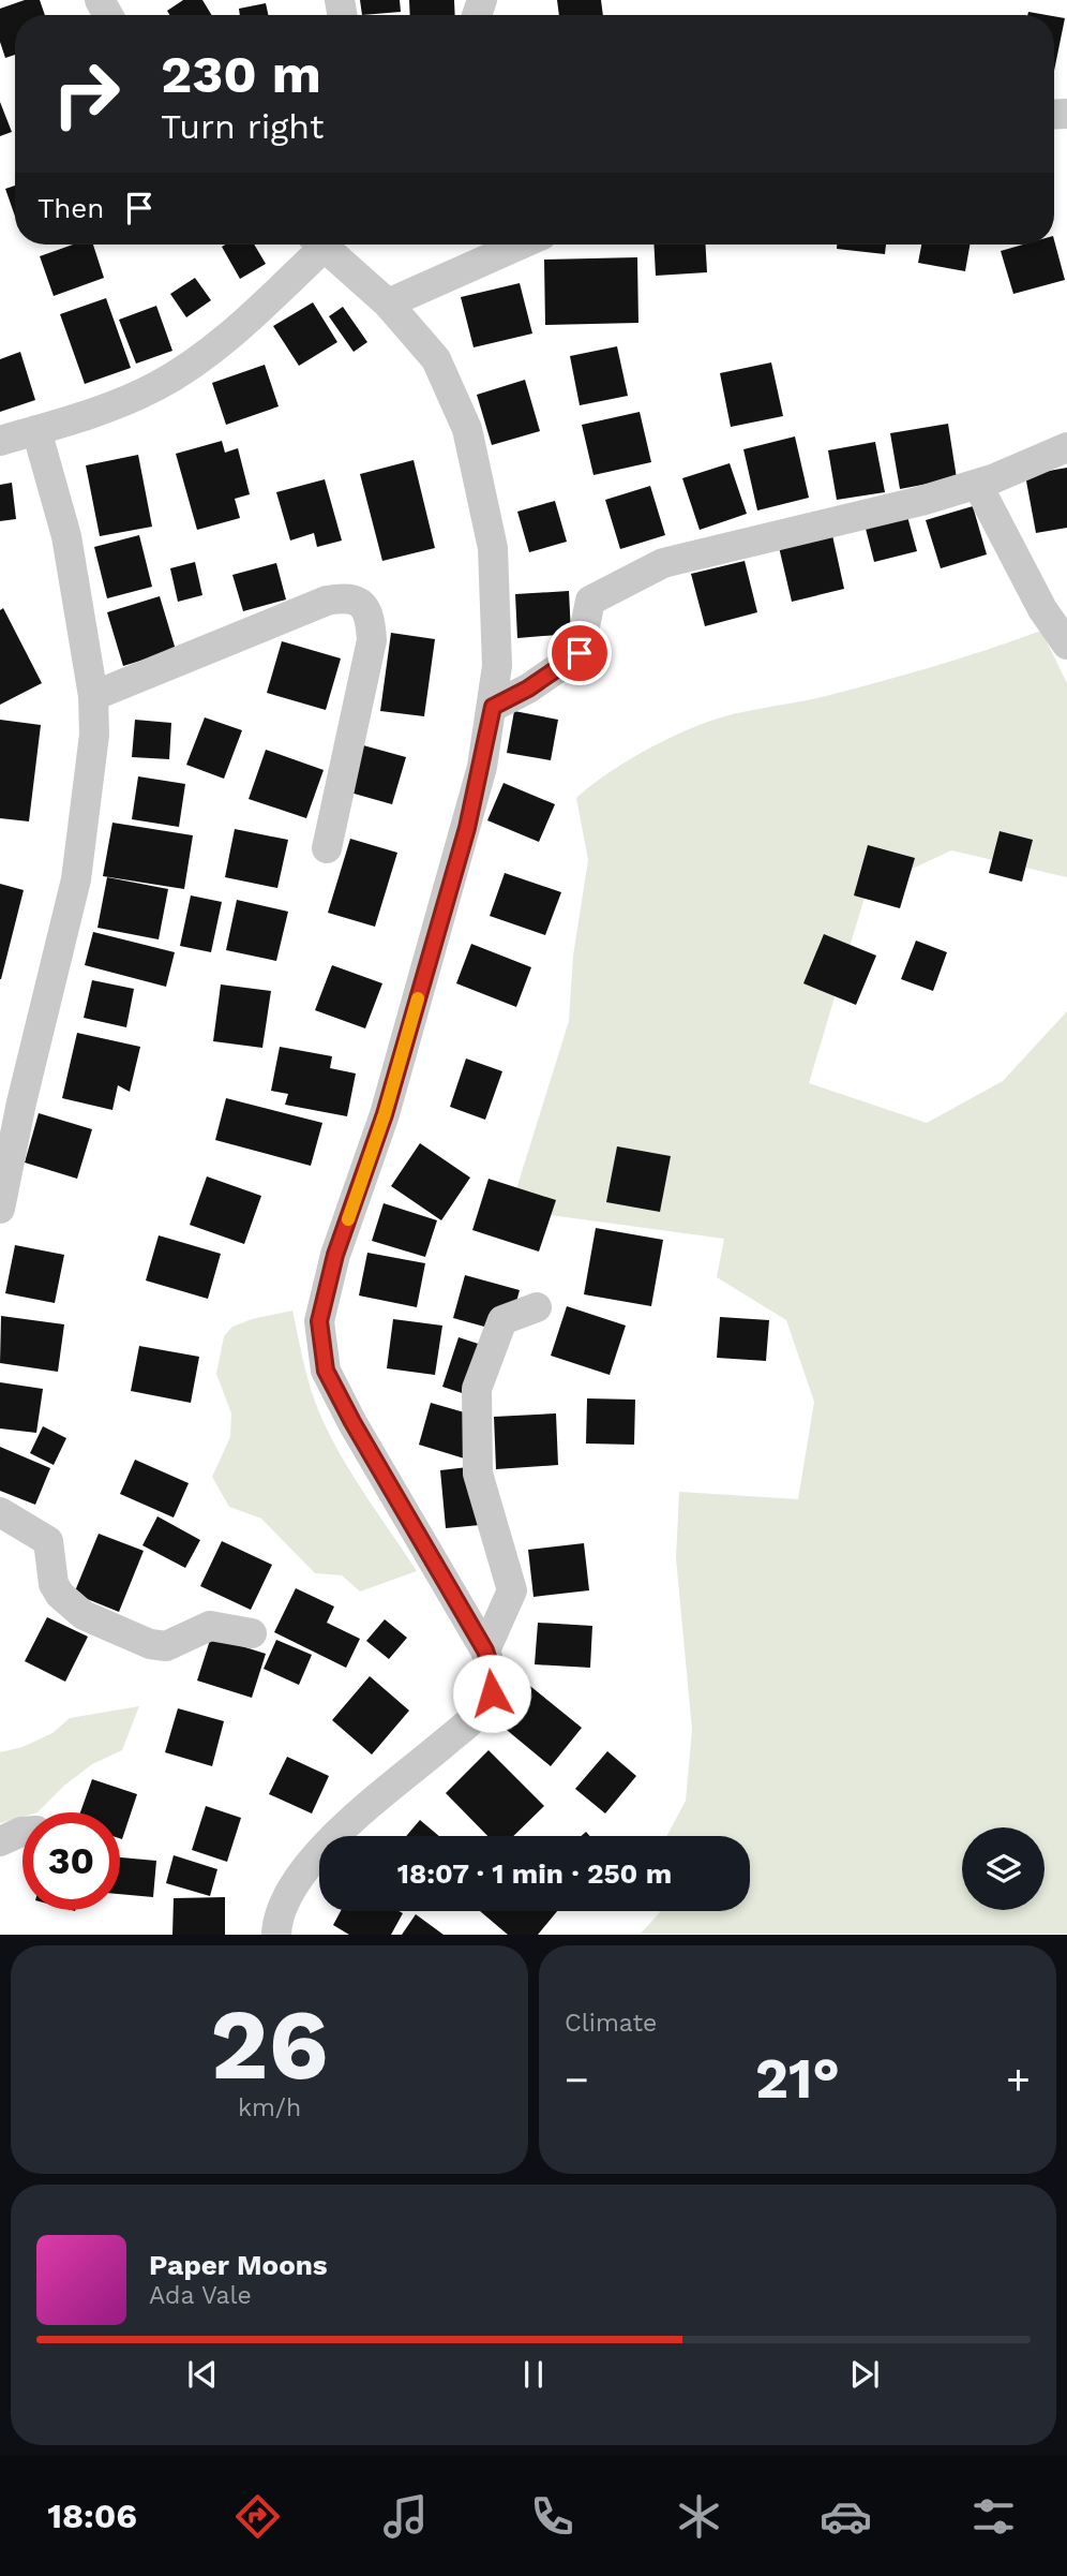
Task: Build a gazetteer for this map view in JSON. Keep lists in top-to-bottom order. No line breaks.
{"page":{"turn":["230 m","Turn right"],"then":"Then","limit":"30","trip":"18:07 · 1 min · 250 m","tile":[["26","km/h"],"Climate"],"heat":["−","21°","+"],"song":["Paper Moons","Ada Vale"],"tabs":"18:06"}}
